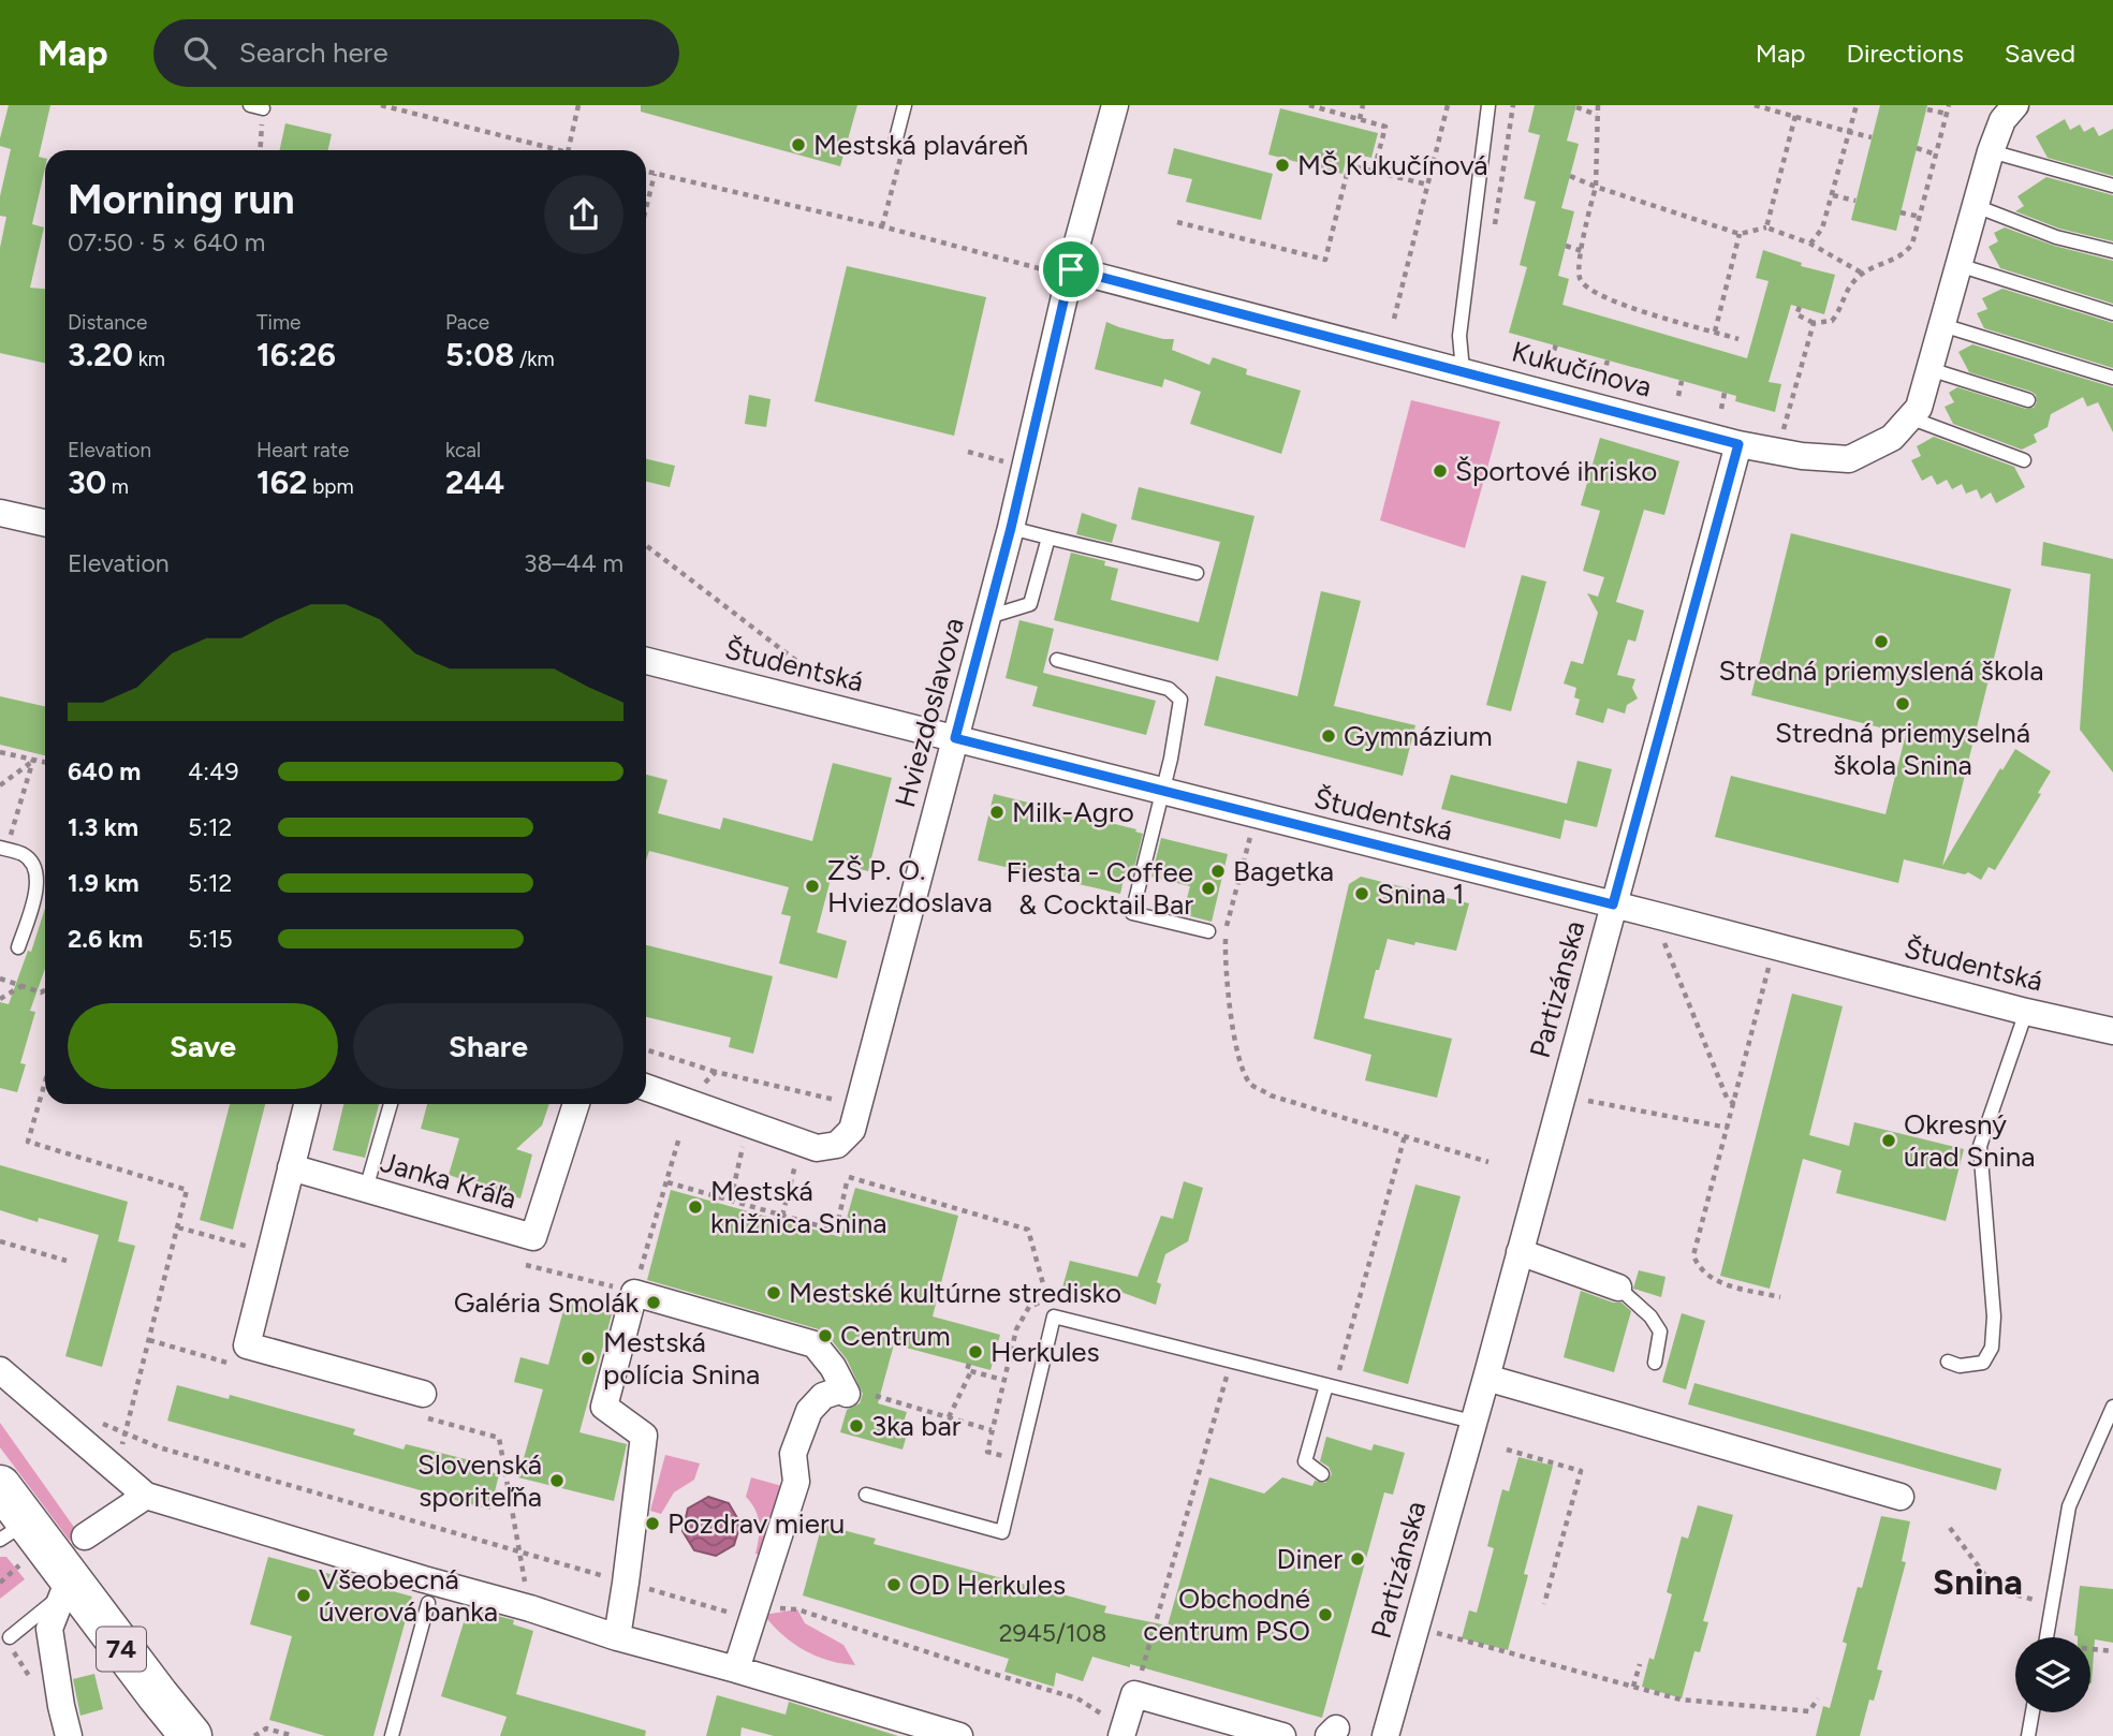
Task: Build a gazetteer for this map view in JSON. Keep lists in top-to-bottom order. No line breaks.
{"streets":{"main road":["74"],"street":["Kukučínova","Študentská","Hviezdoslavova","Partizánska","Janka Kráľa"]},"crossings":[["Kukučínova","Hviezdoslavova"],["Kukučínova","Partizánska"],["Študentská","Hviezdoslavova"],["Študentská","Partizánska"]],"districts":["Snina"],"places":["Mestská plaváreň","MŠ Kukučínová","Športové ihrisko","Stredná priemyslená škola","Stredná priemyselná škola Snina","Gymnázium","Milk-Agro","Bagetka","ZŠ P. O. Hviezdoslava","Fiesta - Coffee & Cocktail Bar","Snina 1","Okresný úrad Snina","Mestská knižnica Snina","Mestské kultúrne stredisko","Galéria Smolák","Centrum","Herkules","Mestská polícia Snina","3ka bar","Slovenská sporiteľňa","Pozdrav mieru","Diner","OD Herkules","Všeobecná úverová banka","Obchodné centrum PSO"],"house_numbers":["2945/108"],"page":{"header":"Map","search":"Search here","nav":["Map","Directions","Saved"],"heading":["Morning run","07:50 · 5 × 640 m"],"stats":[["Distance","3.20 km"],["Time","16:26"],["Pace","5:08 /km"],["Elevation","30 m"],["Heart rate","162 bpm"],["kcal","244"]],"chart":["Elevation","38–44 m"],"list":[{"name":"640 m","note":"4:49"},{"name":"1.3 km","note":"5:12"},{"name":"1.9 km","note":"5:12"},{"name":"2.6 km","note":"5:15"}],"buttons":["Save","Share"]}}
